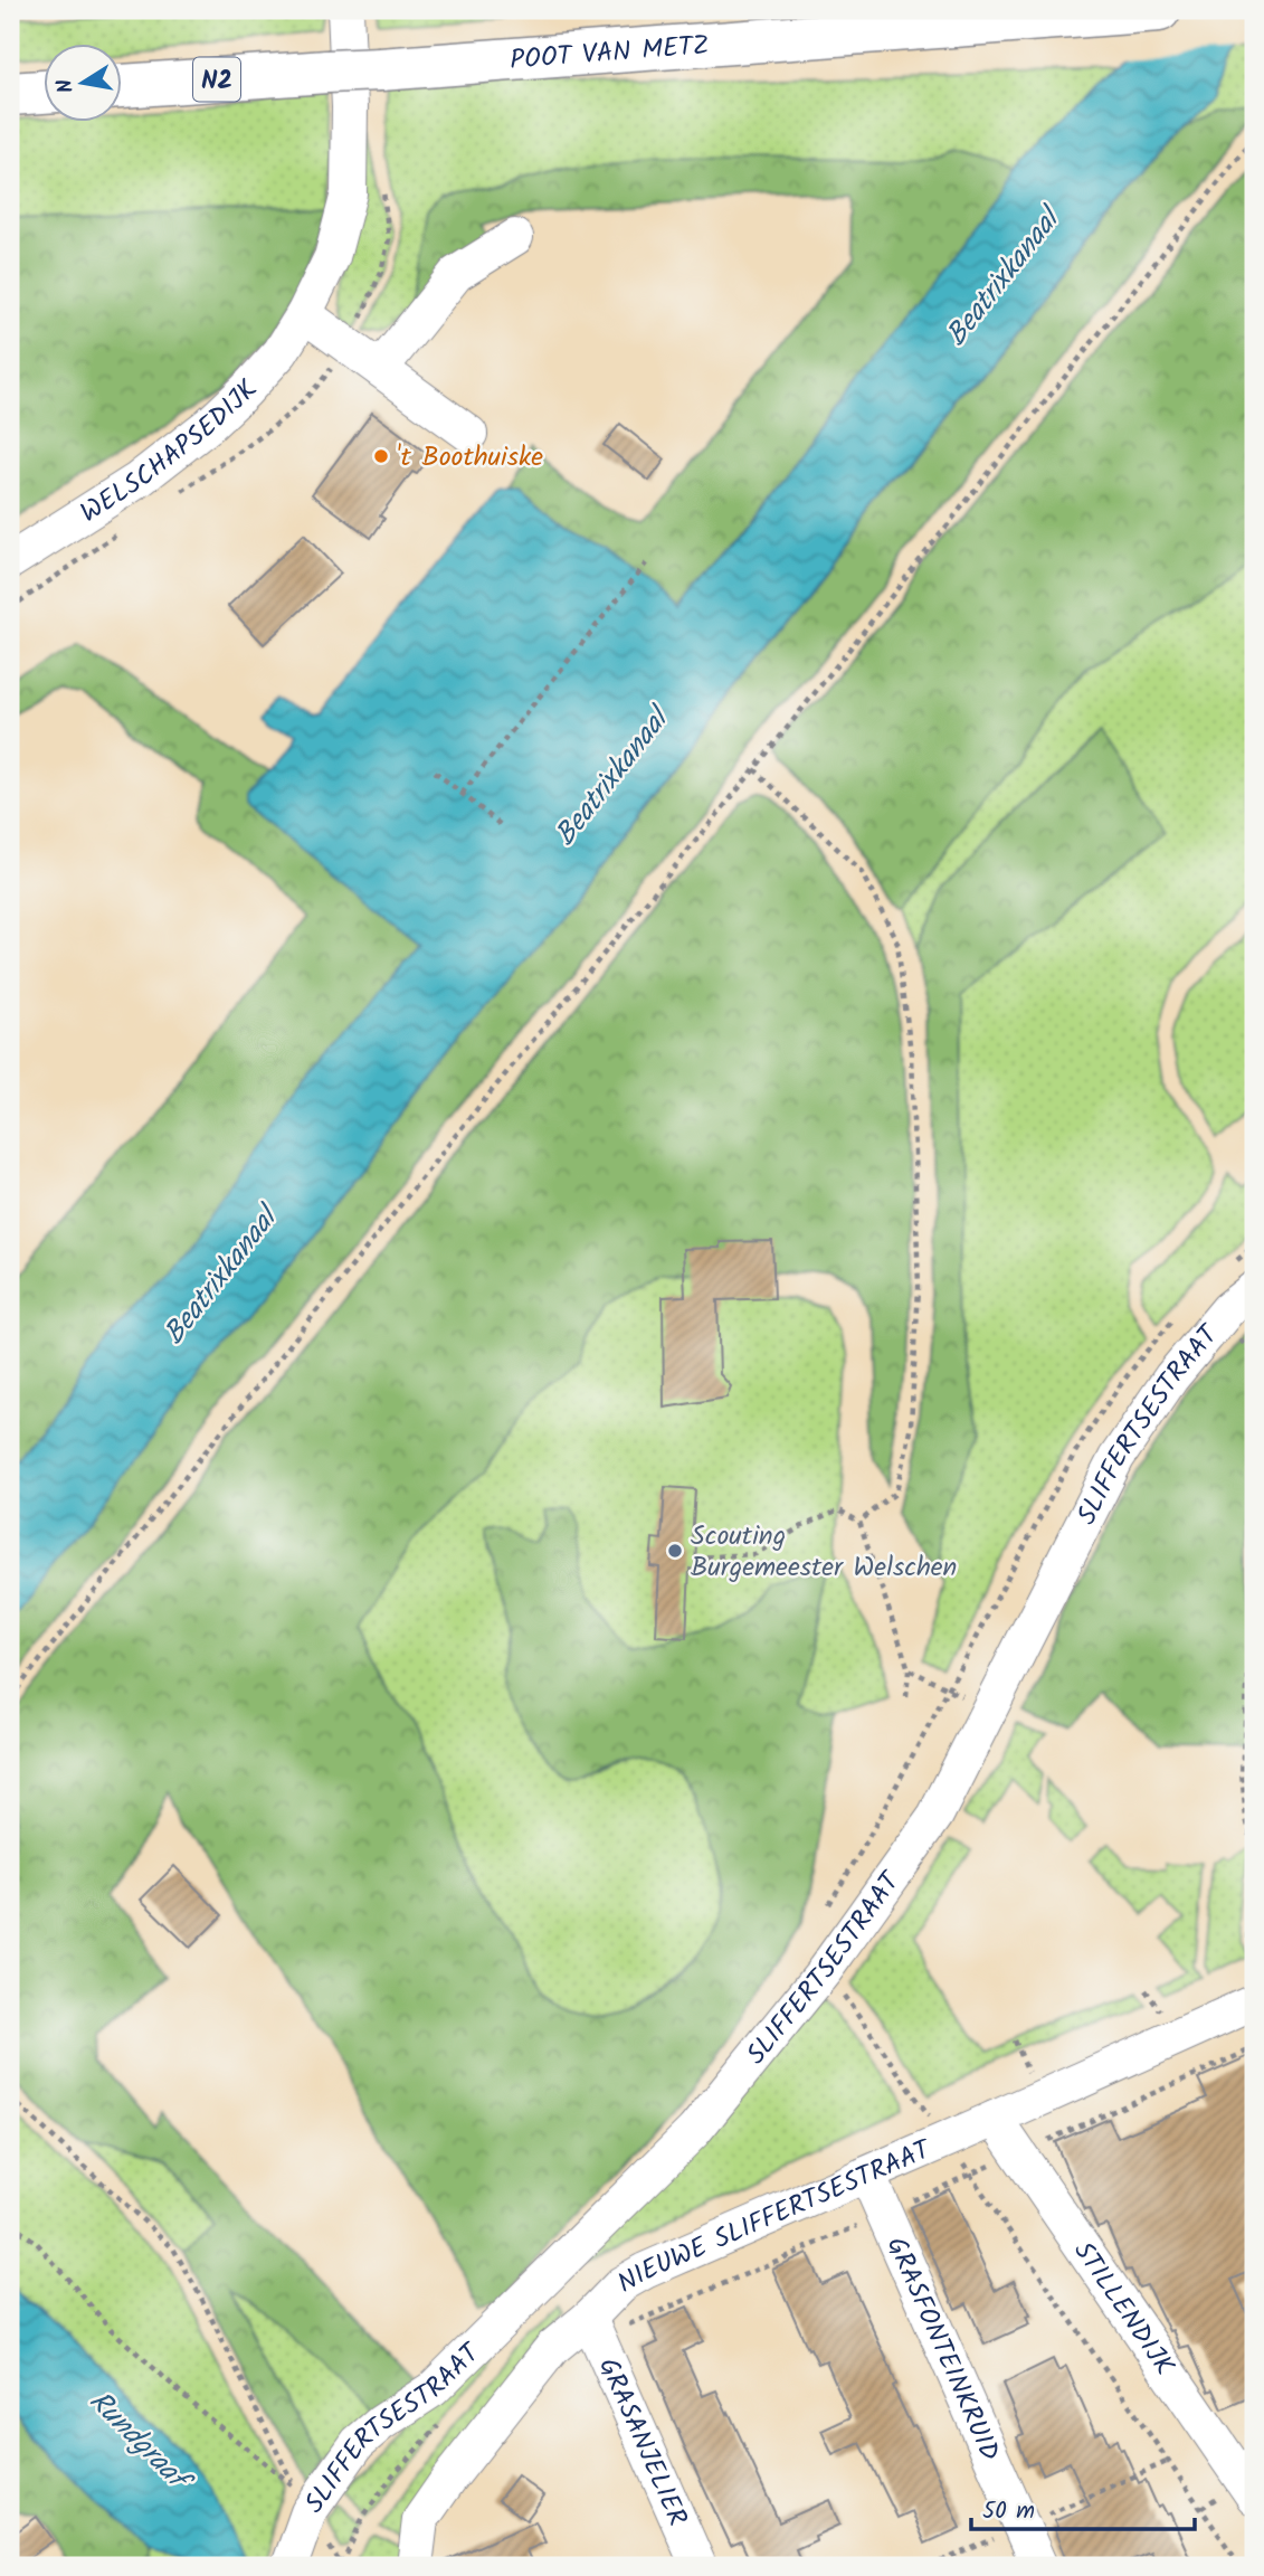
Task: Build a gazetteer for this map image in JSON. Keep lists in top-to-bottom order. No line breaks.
{"streets":{"highway":["POOT VAN METZ","N2"],"street":["WELSCHAPSEDIJK","SLIFFERTSESTRAAT","NIEUWE SLIFFERTSESTRAAT","STILLENDIJK","GRASFONTEINKRUID","GRASANJELIER"]},"crossings":[["NIEUWE SLIFFERTSESTRAAT","STILLENDIJK"],["NIEUWE SLIFFERTSESTRAAT","GRASFONTEINKRUID"],["NIEUWE SLIFFERTSESTRAAT","GRASANJELIER"]],"water":["Beatrixkanaal","Rundgraaf"],"places":["'t Boothuiske","Scouting Burgemeester Welschen"],"scale_bar":"50 m","north":"left"}
